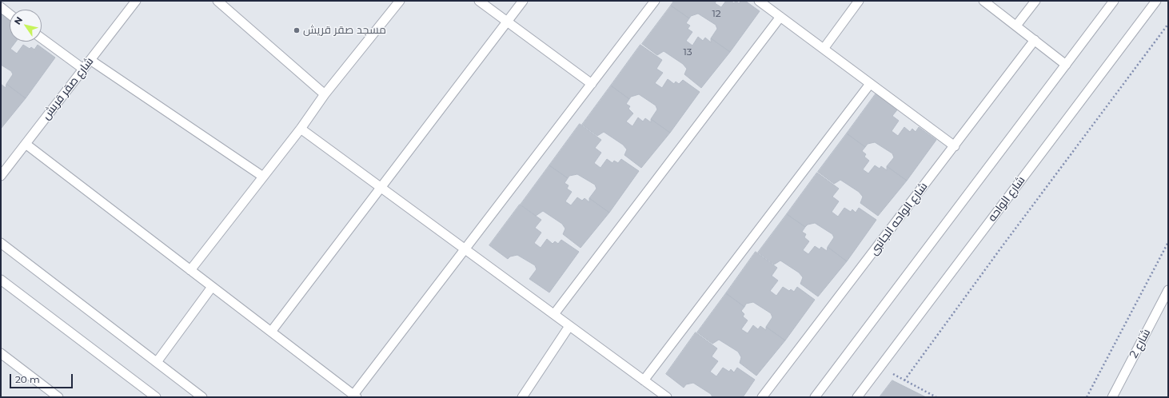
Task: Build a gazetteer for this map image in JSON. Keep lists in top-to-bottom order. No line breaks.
{"streets":{"street":["شارع صقر قريش","شارع الواحه","شارع الواحه الجانبى","شارع 2"]},"places":["مسجد صقر قريش"],"house_numbers":["12","13"],"scale_bar":"20 m","north":"top left"}
